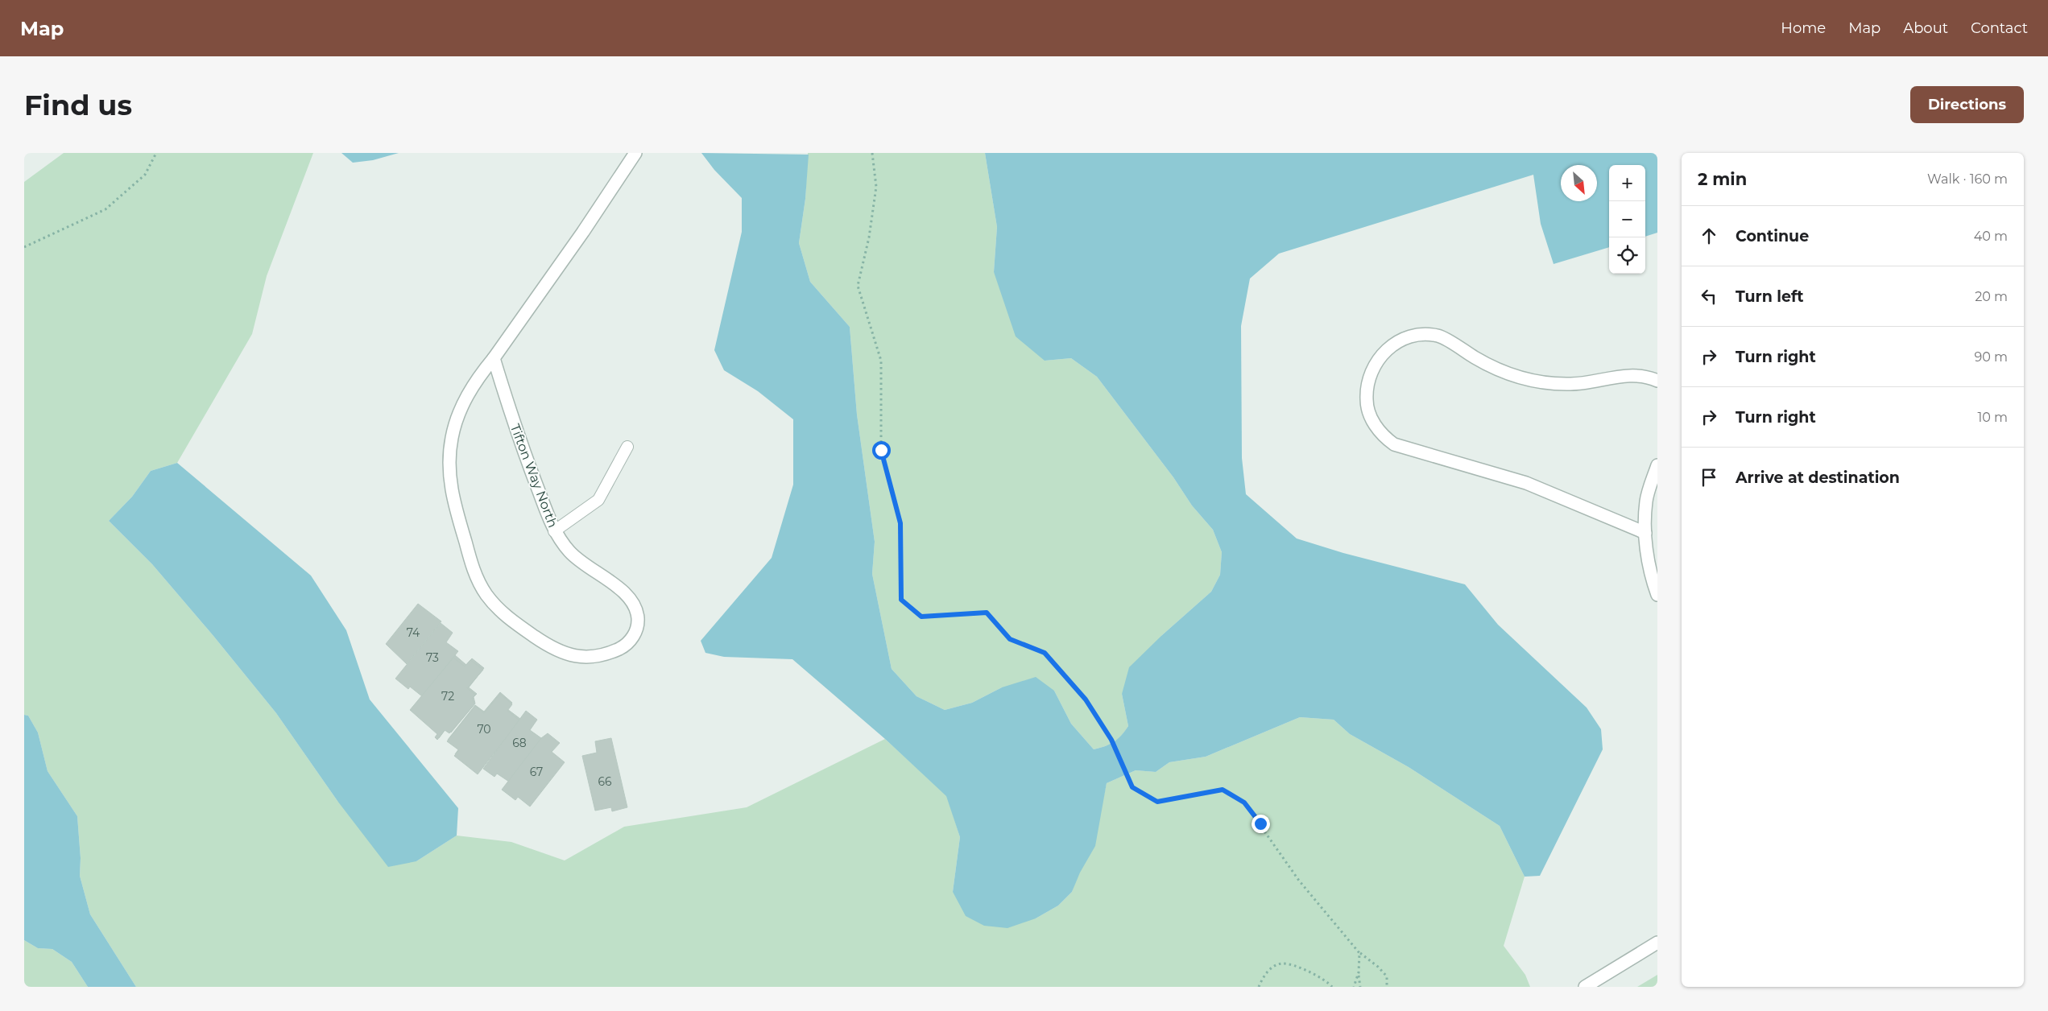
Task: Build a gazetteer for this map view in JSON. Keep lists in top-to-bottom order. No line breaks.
{"streets":{"street":["Tifton Way North"]},"house_numbers":["74","73","72","70","68","67","66"],"north":"bottom right","page":{"header":"Map","nav":["Home","Map","About","Contact"],"buttons":"Directions","title":"Find us","heading":["2 min","Walk · 160 m"],"map_buttons":["+","−"],"list":[["Continue","40 m"],["Turn left","20 m"],["Turn right","90 m"],["Turn right","10 m"],"Arrive at destination"]}}
